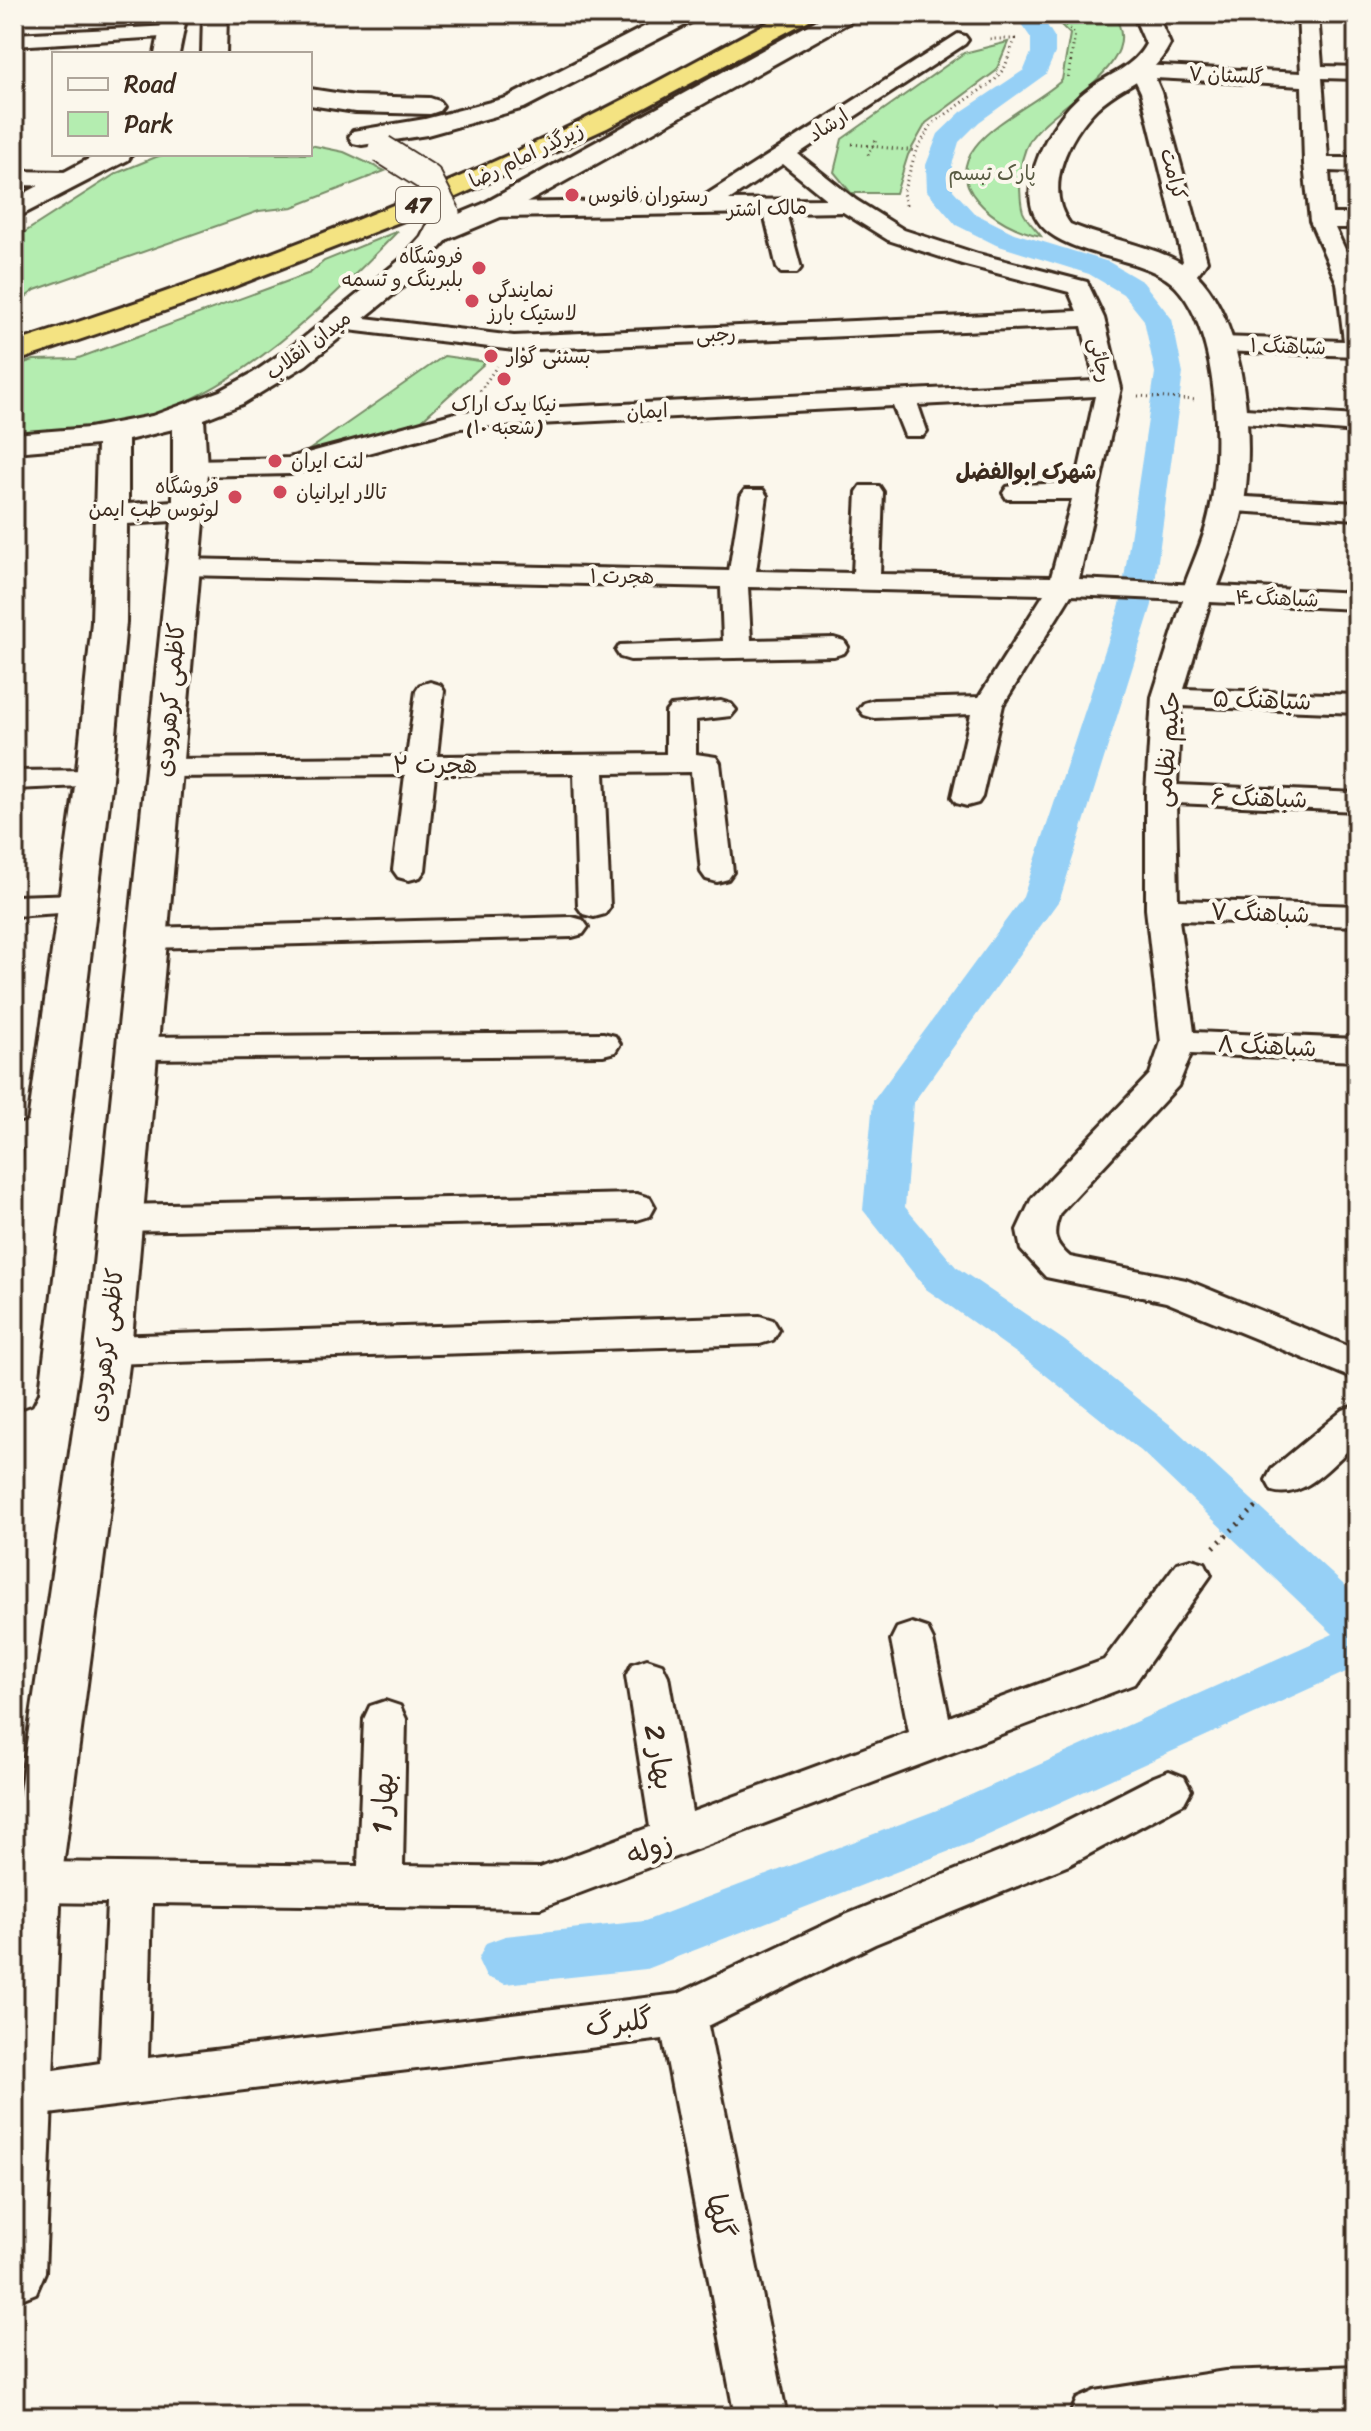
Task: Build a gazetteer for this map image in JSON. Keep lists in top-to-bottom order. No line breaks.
{"streets":{"highway":["زیرگذر امام رضا","47"],"main road":["میدان انقلاب","کاظمی کرهرودی","حکیم نظامی"],"street":["گلستان ۷","ارشاد","کرامت","مالک اشتر","رجبی","شباهنگ ۱","رجائی","ایمان","هجرت ۱","شباهنگ ۴","شباهنگ ۵","هجرت ۲","شباهنگ ۶","شباهنگ ۷","شباهنگ ۸","بهار 2","بهار 1","زوله","گلبرگ","گلها"]},"crossings":[["گلستان ۷","کرامت"],["ارشاد","مالک اشتر"],["کرامت","حکیم نظامی"],["مالک اشتر","رجائی"],["رجبی","میدان انقلاب"],["رجبی","رجائی"],["میدان انقلاب","کاظمی کرهرودی"],["شباهنگ ۱","حکیم نظامی"],["رجائی","ایمان"],["رجائی","هجرت ۱"],["ایمان","کاظمی کرهرودی"],["هجرت ۱","شباهنگ ۴"],["هجرت ۱","کاظمی کرهرودی"],["شباهنگ ۴","حکیم نظامی"],["کاظمی کرهرودی","هجرت ۲"],["کاظمی کرهرودی","زوله"],["کاظمی کرهرودی","گلبرگ"],["شباهنگ ۵","حکیم نظامی"],["حکیم نظامی","شباهنگ ۶"],["حکیم نظامی","شباهنگ ۷"],["حکیم نظامی","شباهنگ ۸"],["بهار 2","زوله"],["بهار 1","زوله"],["گلبرگ","گلها"]],"districts":["شهرک ابوالفضل"],"parks":["پارک تبسم"],"places":["رستوران فانوس","فروشگاه بلبرینگ و تسمه","نمایندگی لاستیک بارز","بستنی گوار","نیکا یدک اراک (شعبه ۱۰)","لنت ایران","تالار ایرانیان","فروشگاه لوتوس طب ایمن"],"legend":["Road","Park"]}
